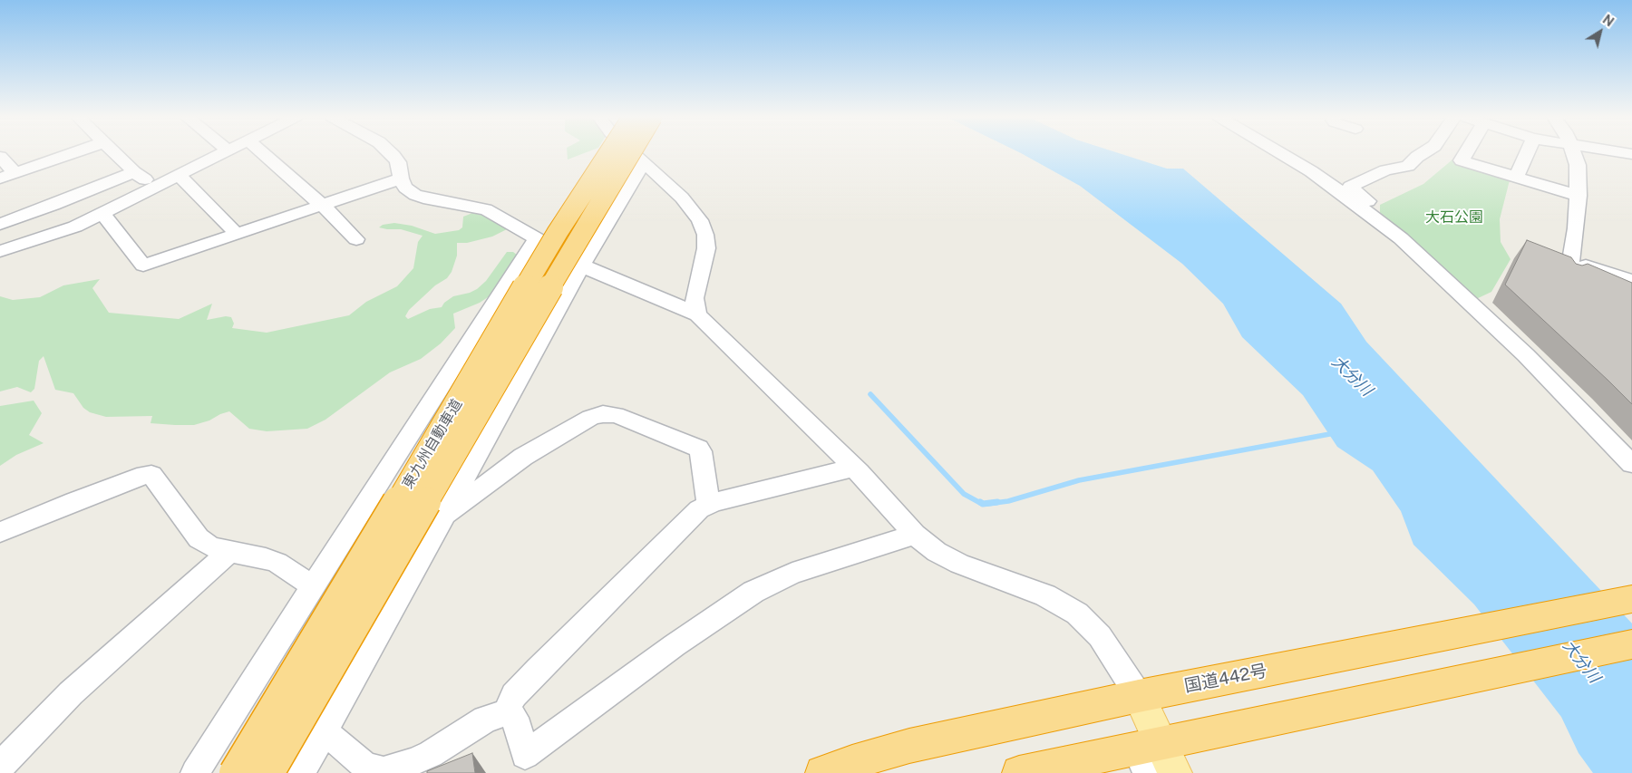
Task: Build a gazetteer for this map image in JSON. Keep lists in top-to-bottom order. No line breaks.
{"streets":{"highway":["東九州自動車道","国道442号"]},"water":["大分川"],"parks":["大石公園"],"north":"top right"}
